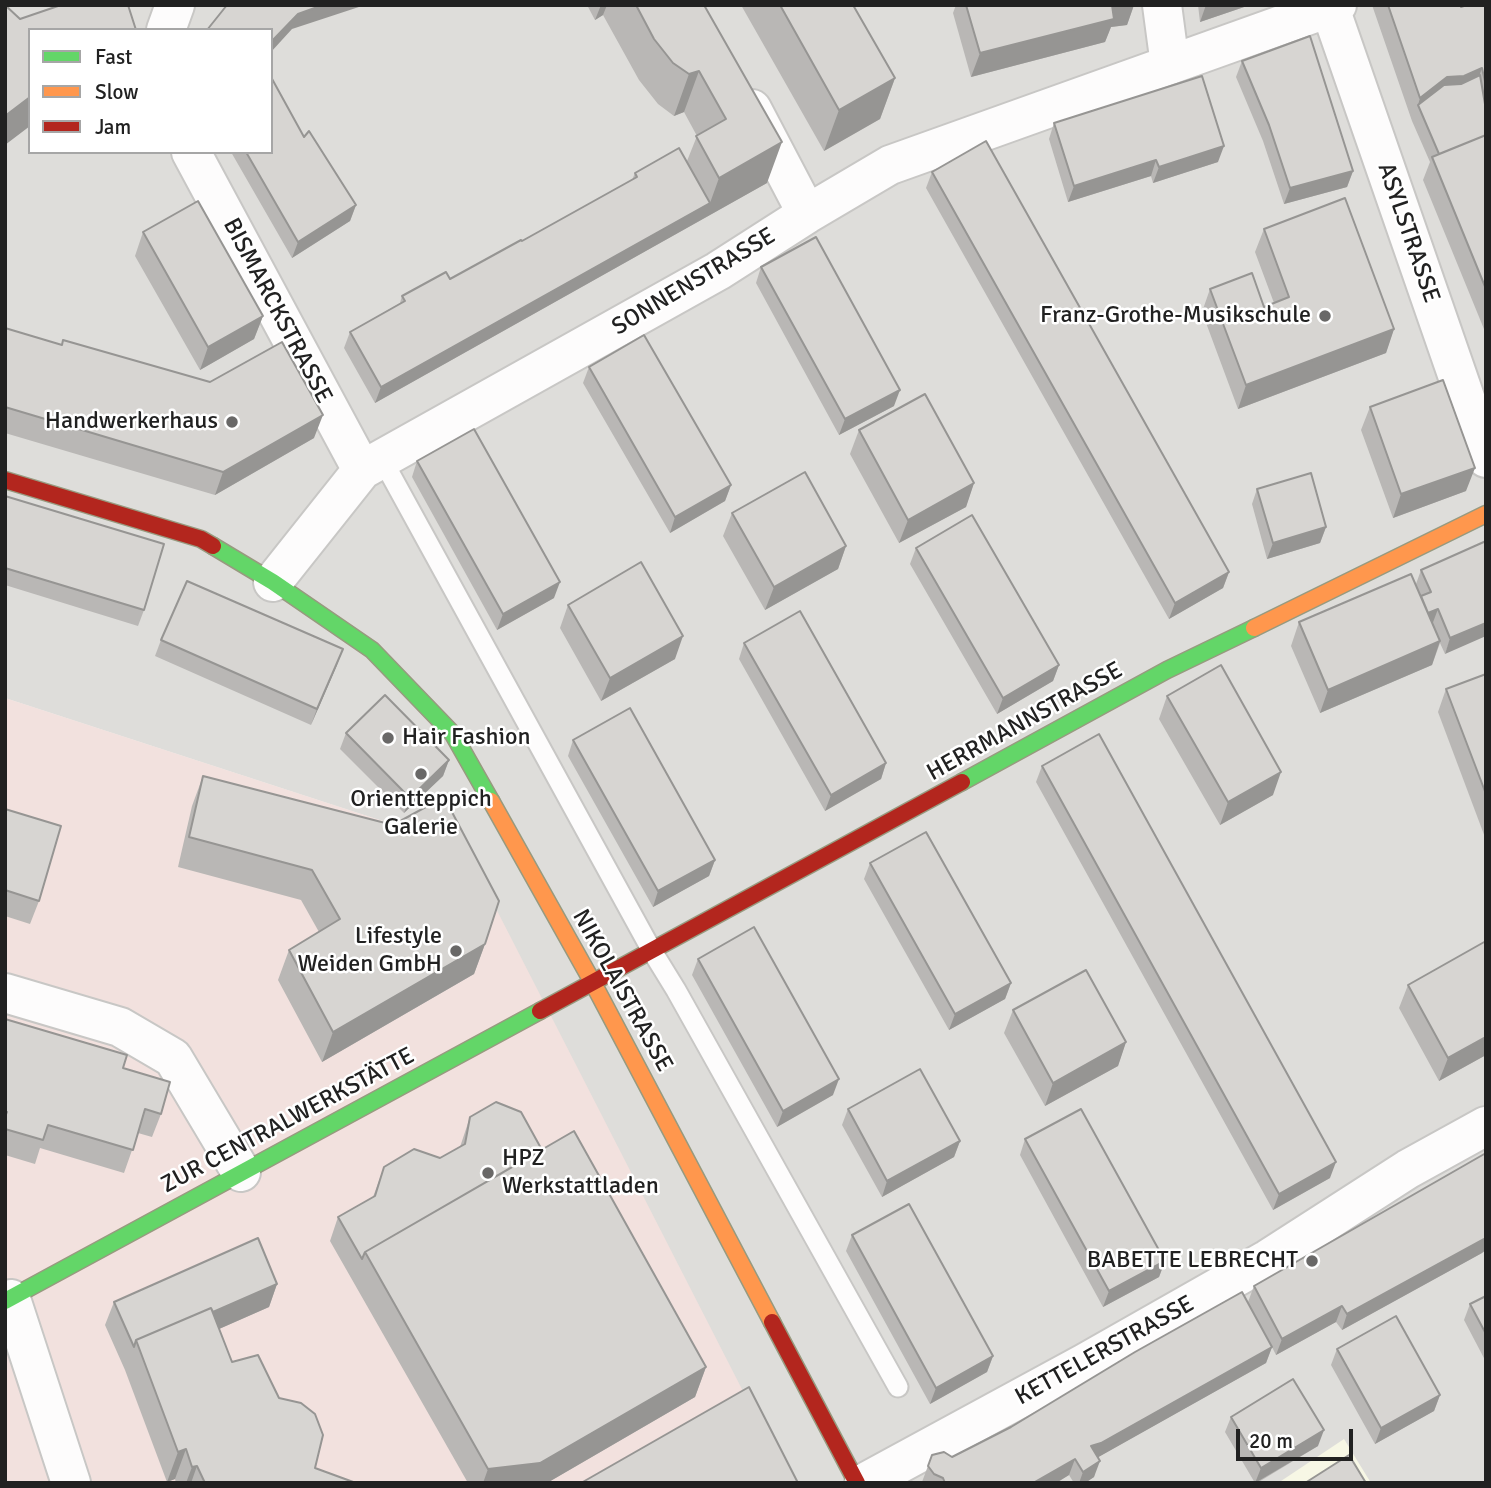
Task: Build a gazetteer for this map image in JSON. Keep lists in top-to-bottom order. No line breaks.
{"streets":{"street":["ASYLSTRASSE","SONNENSTRASSE","BISMARCKSTRASSE","HERRMANNSTRASSE","NIKOLAISTRASSE","ZUR CENTRALWERKSTÄTTE","KETTELERSTRASSE"]},"crossings":[["ASYLSTRASSE","SONNENSTRASSE"],["SONNENSTRASSE","BISMARCKSTRASSE"],["SONNENSTRASSE","NIKOLAISTRASSE"],["HERRMANNSTRASSE","NIKOLAISTRASSE"],["HERRMANNSTRASSE","ZUR CENTRALWERKSTÄTTE"],["NIKOLAISTRASSE","ZUR CENTRALWERKSTÄTTE"]],"places":["Franz-Grothe-Musikschule","Handwerkerhaus","Hair Fashion","Orientteppich Galerie","Lifestyle Weiden GmbH","HPZ Werkstattladen","BABETTE LEBRECHT"],"legend":["Fast","Slow","Jam"],"scale_bar":"20 m"}
